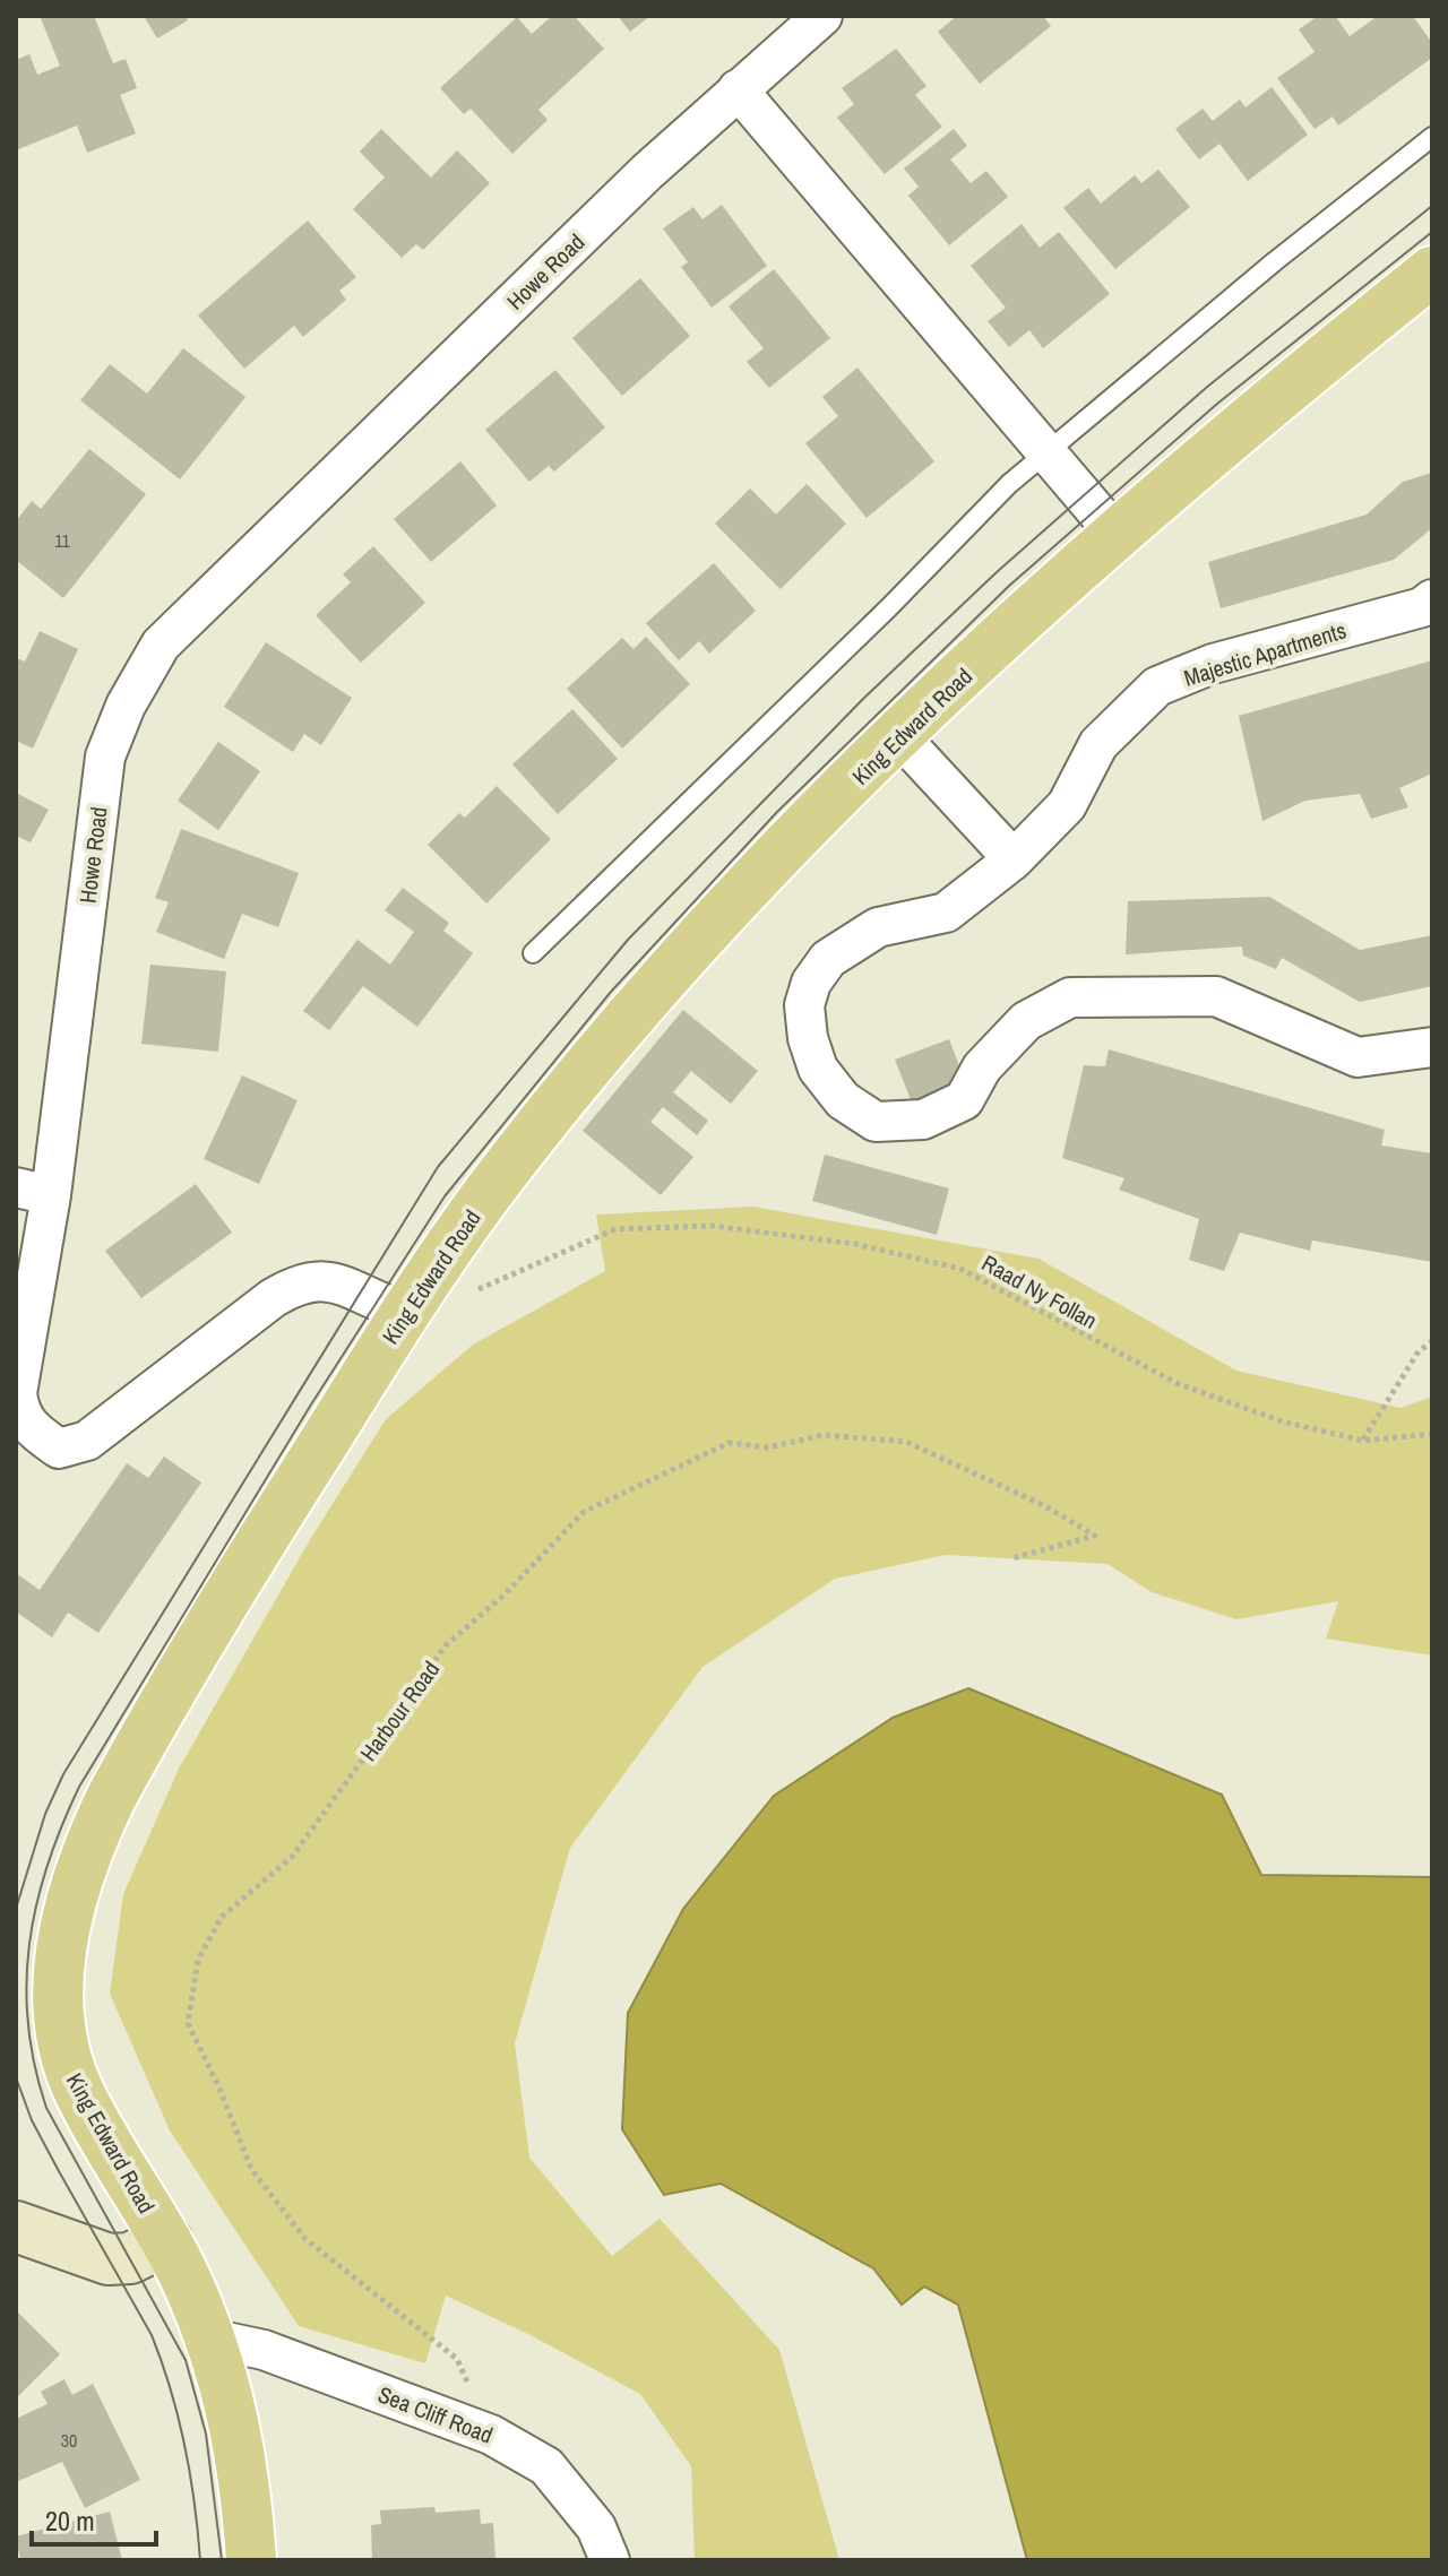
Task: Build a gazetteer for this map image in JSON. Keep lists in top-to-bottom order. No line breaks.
{"streets":{"main road":["King Edward Road"],"street":["Howe Road","Majestic Apartments","Sea Cliff Road"],"path":["Raad Ny Follan","Harbour Road"]},"crossings":[["Howe Road","King Edward Road"],["King Edward Road","Sea Cliff Road"],["Harbour Road","Sea Cliff Road"]],"house_numbers":["11","30"],"scale_bar":"20 m"}
